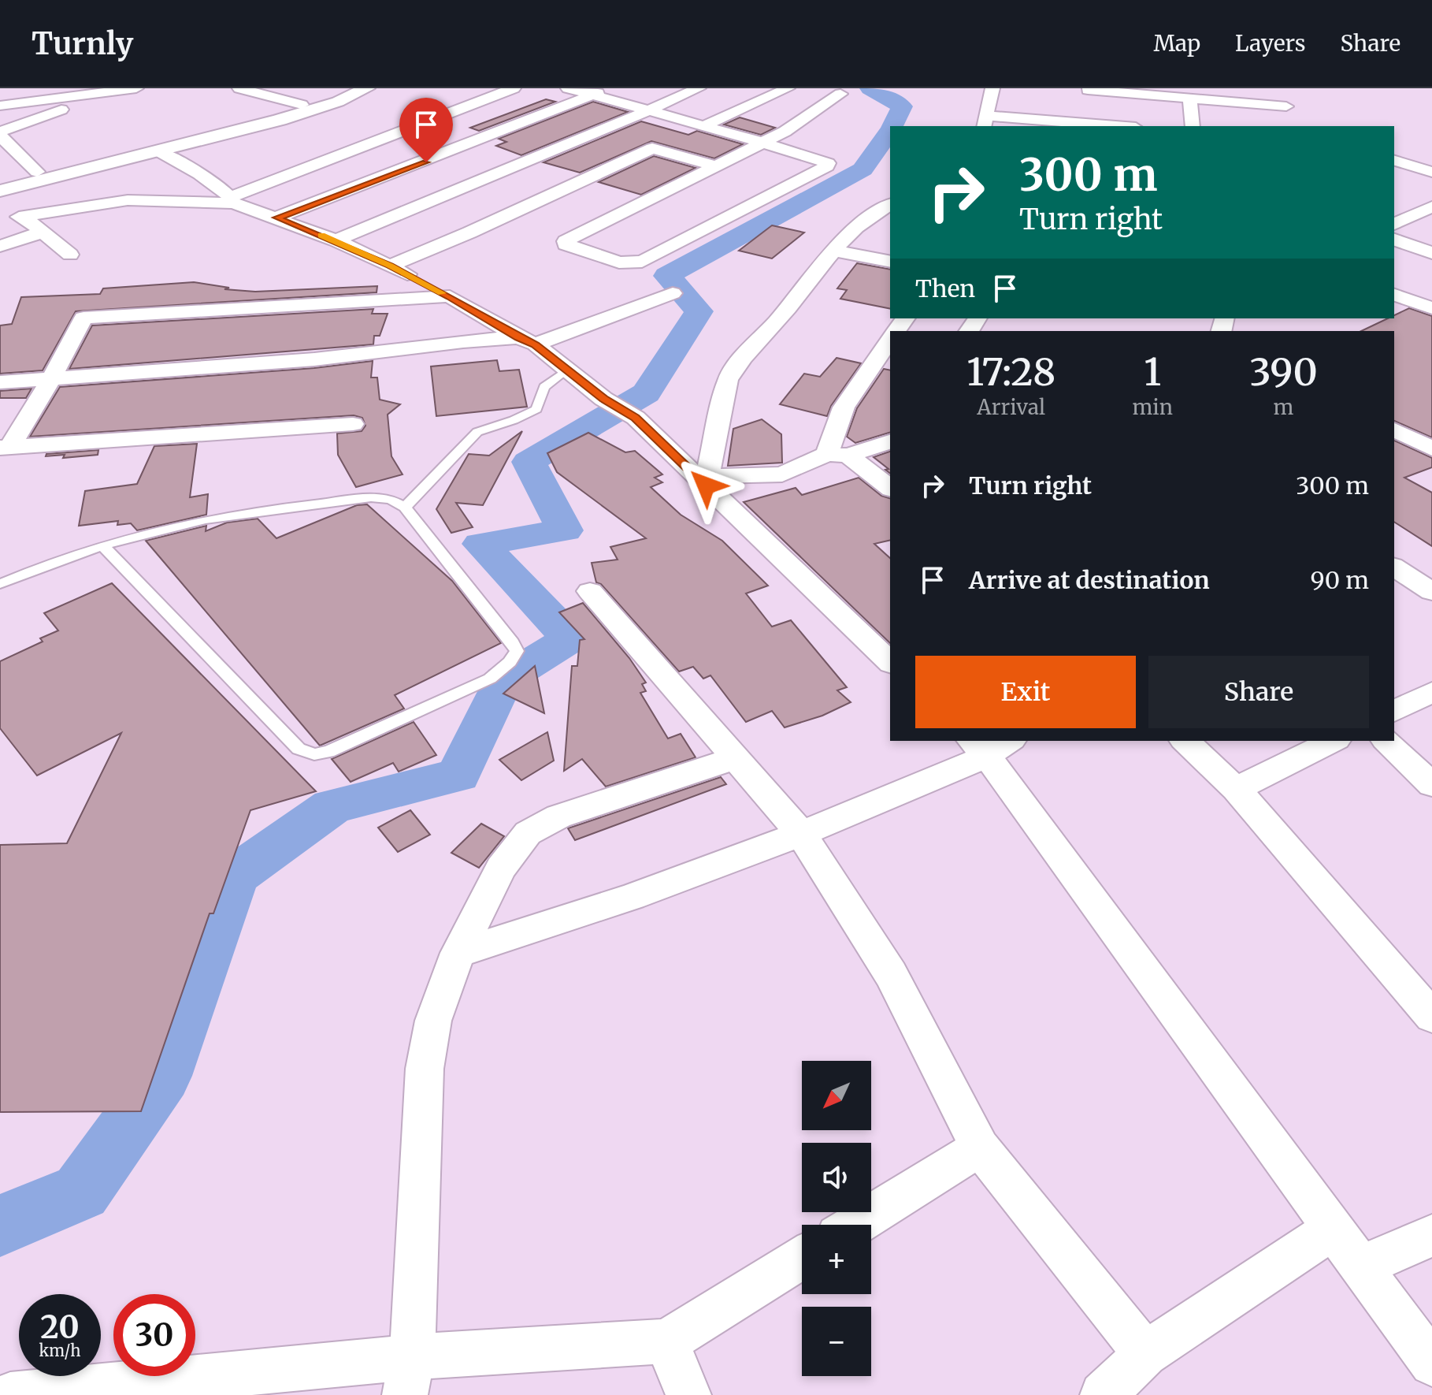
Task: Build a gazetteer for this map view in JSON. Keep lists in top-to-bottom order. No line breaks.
{"north":"bottom left","page":{"header":"Turnly","nav":["Map","Layers","Share"],"turn":["300 m","Turn right"],"then":"Then","eta":["17:28","Arrival","1","min","390","m"],"list":[{"name":"Turn right","value":"300 m"},{"name":"Arrive at destination","value":"90 m"}],"buttons":["Exit","Share"],"map_buttons":["+","−"],"speed":"20 km/h","limit":"30"}}
